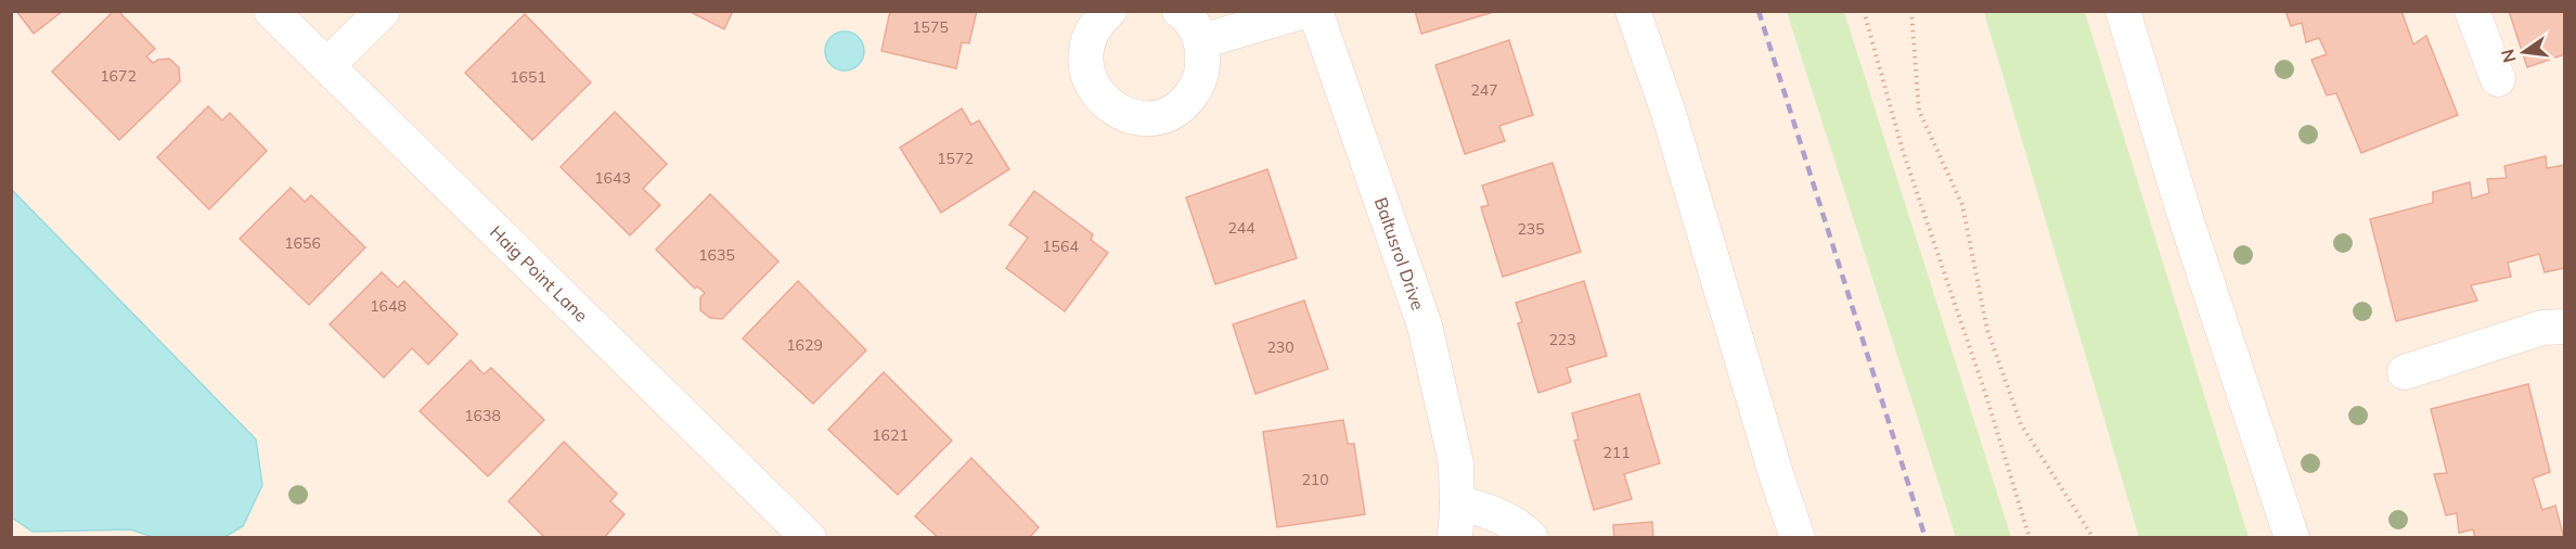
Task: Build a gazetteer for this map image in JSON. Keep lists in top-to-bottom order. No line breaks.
{"streets":{"street":["Baltusrol Drive","Haig Point Lane"]},"house_numbers":["1575","1672","1651","247","1572","1643","244","235","1656","1564","1635","1648","223","1629","230","1638","1621","211","210"],"north":"left"}
